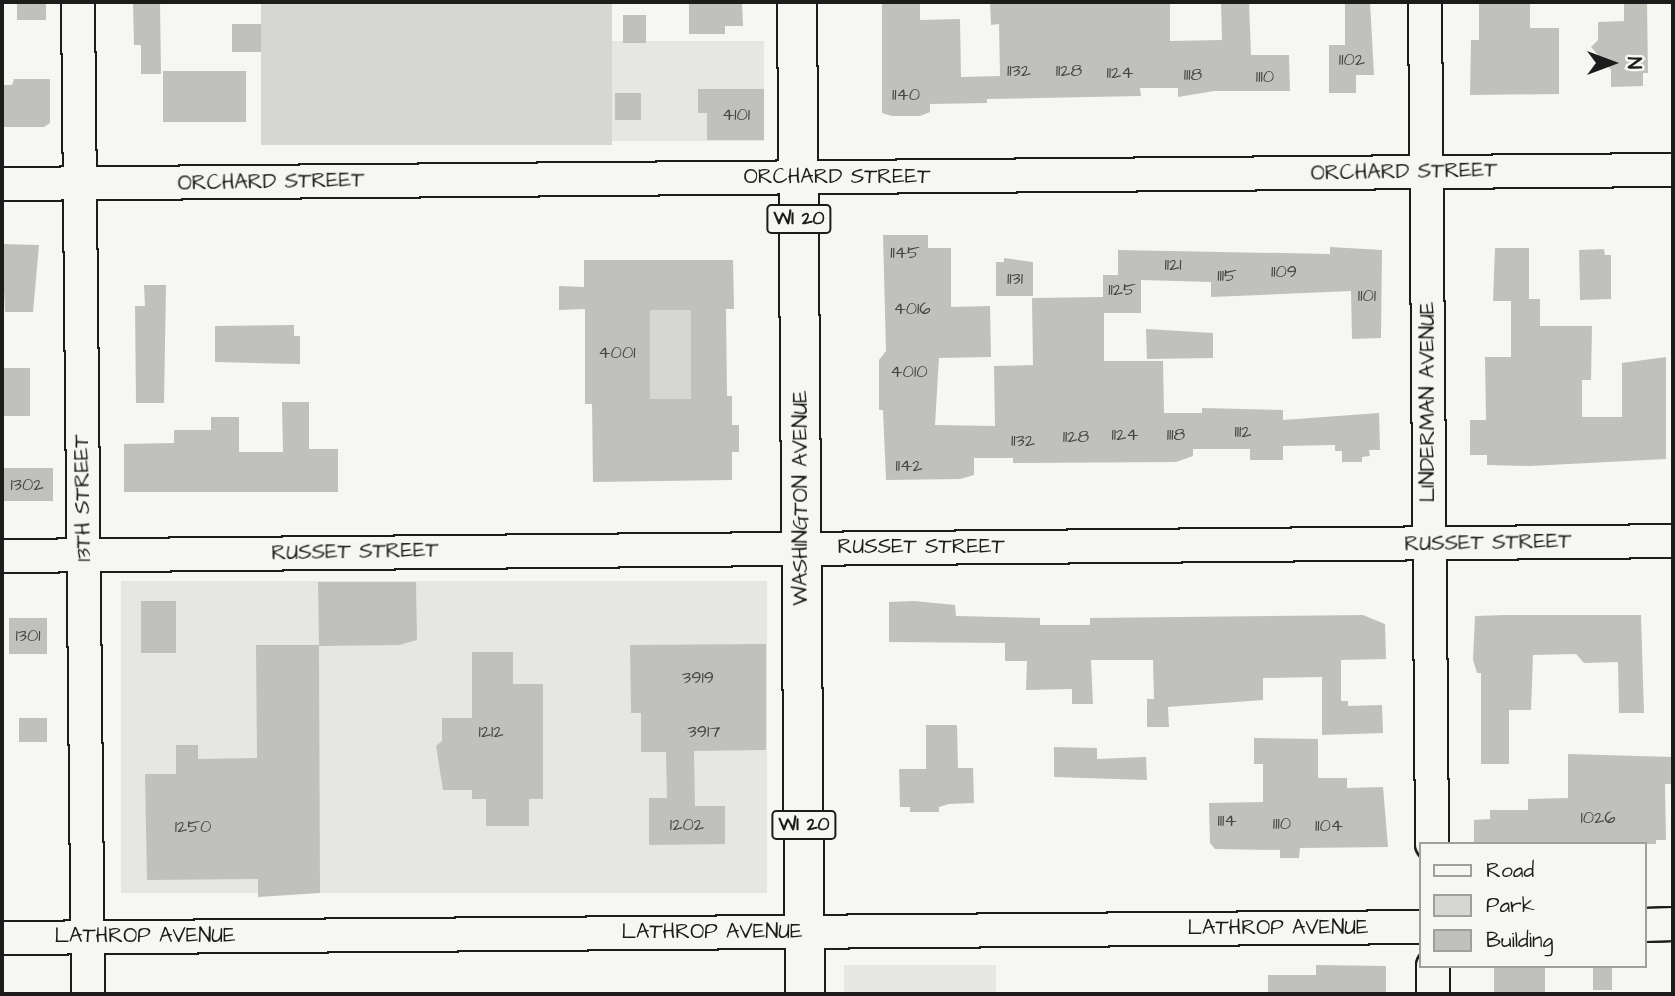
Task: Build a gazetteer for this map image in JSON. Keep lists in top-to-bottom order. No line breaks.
{"streets":{"main road":["WI 20","WASHINGTON AVENUE"],"street":["ORCHARD STREET","LINDERMAN AVENUE","13TH STREET","RUSSET STREET","LATHROP AVENUE"]},"crossings":[["ORCHARD STREET","LINDERMAN AVENUE"],["ORCHARD STREET","13TH STREET"],["ORCHARD STREET","WASHINGTON AVENUE"],["LINDERMAN AVENUE","RUSSET STREET"],["13TH STREET","RUSSET STREET"],["13TH STREET","LATHROP AVENUE"],["WASHINGTON AVENUE","RUSSET STREET"],["WASHINGTON AVENUE","LATHROP AVENUE"]],"house_numbers":["1102","1132","1128","1124","1118","1110","1140","4101","1145","1121","1109","1115","1131","1125","1101","4016","4001","4010","1112","1124","1118","1128","1132","1142","1302","1301","3919","1212","3917","1026","1114","1110","1202","1104","1250"],"legend":["Road","Park","Building"],"north":"right"}
